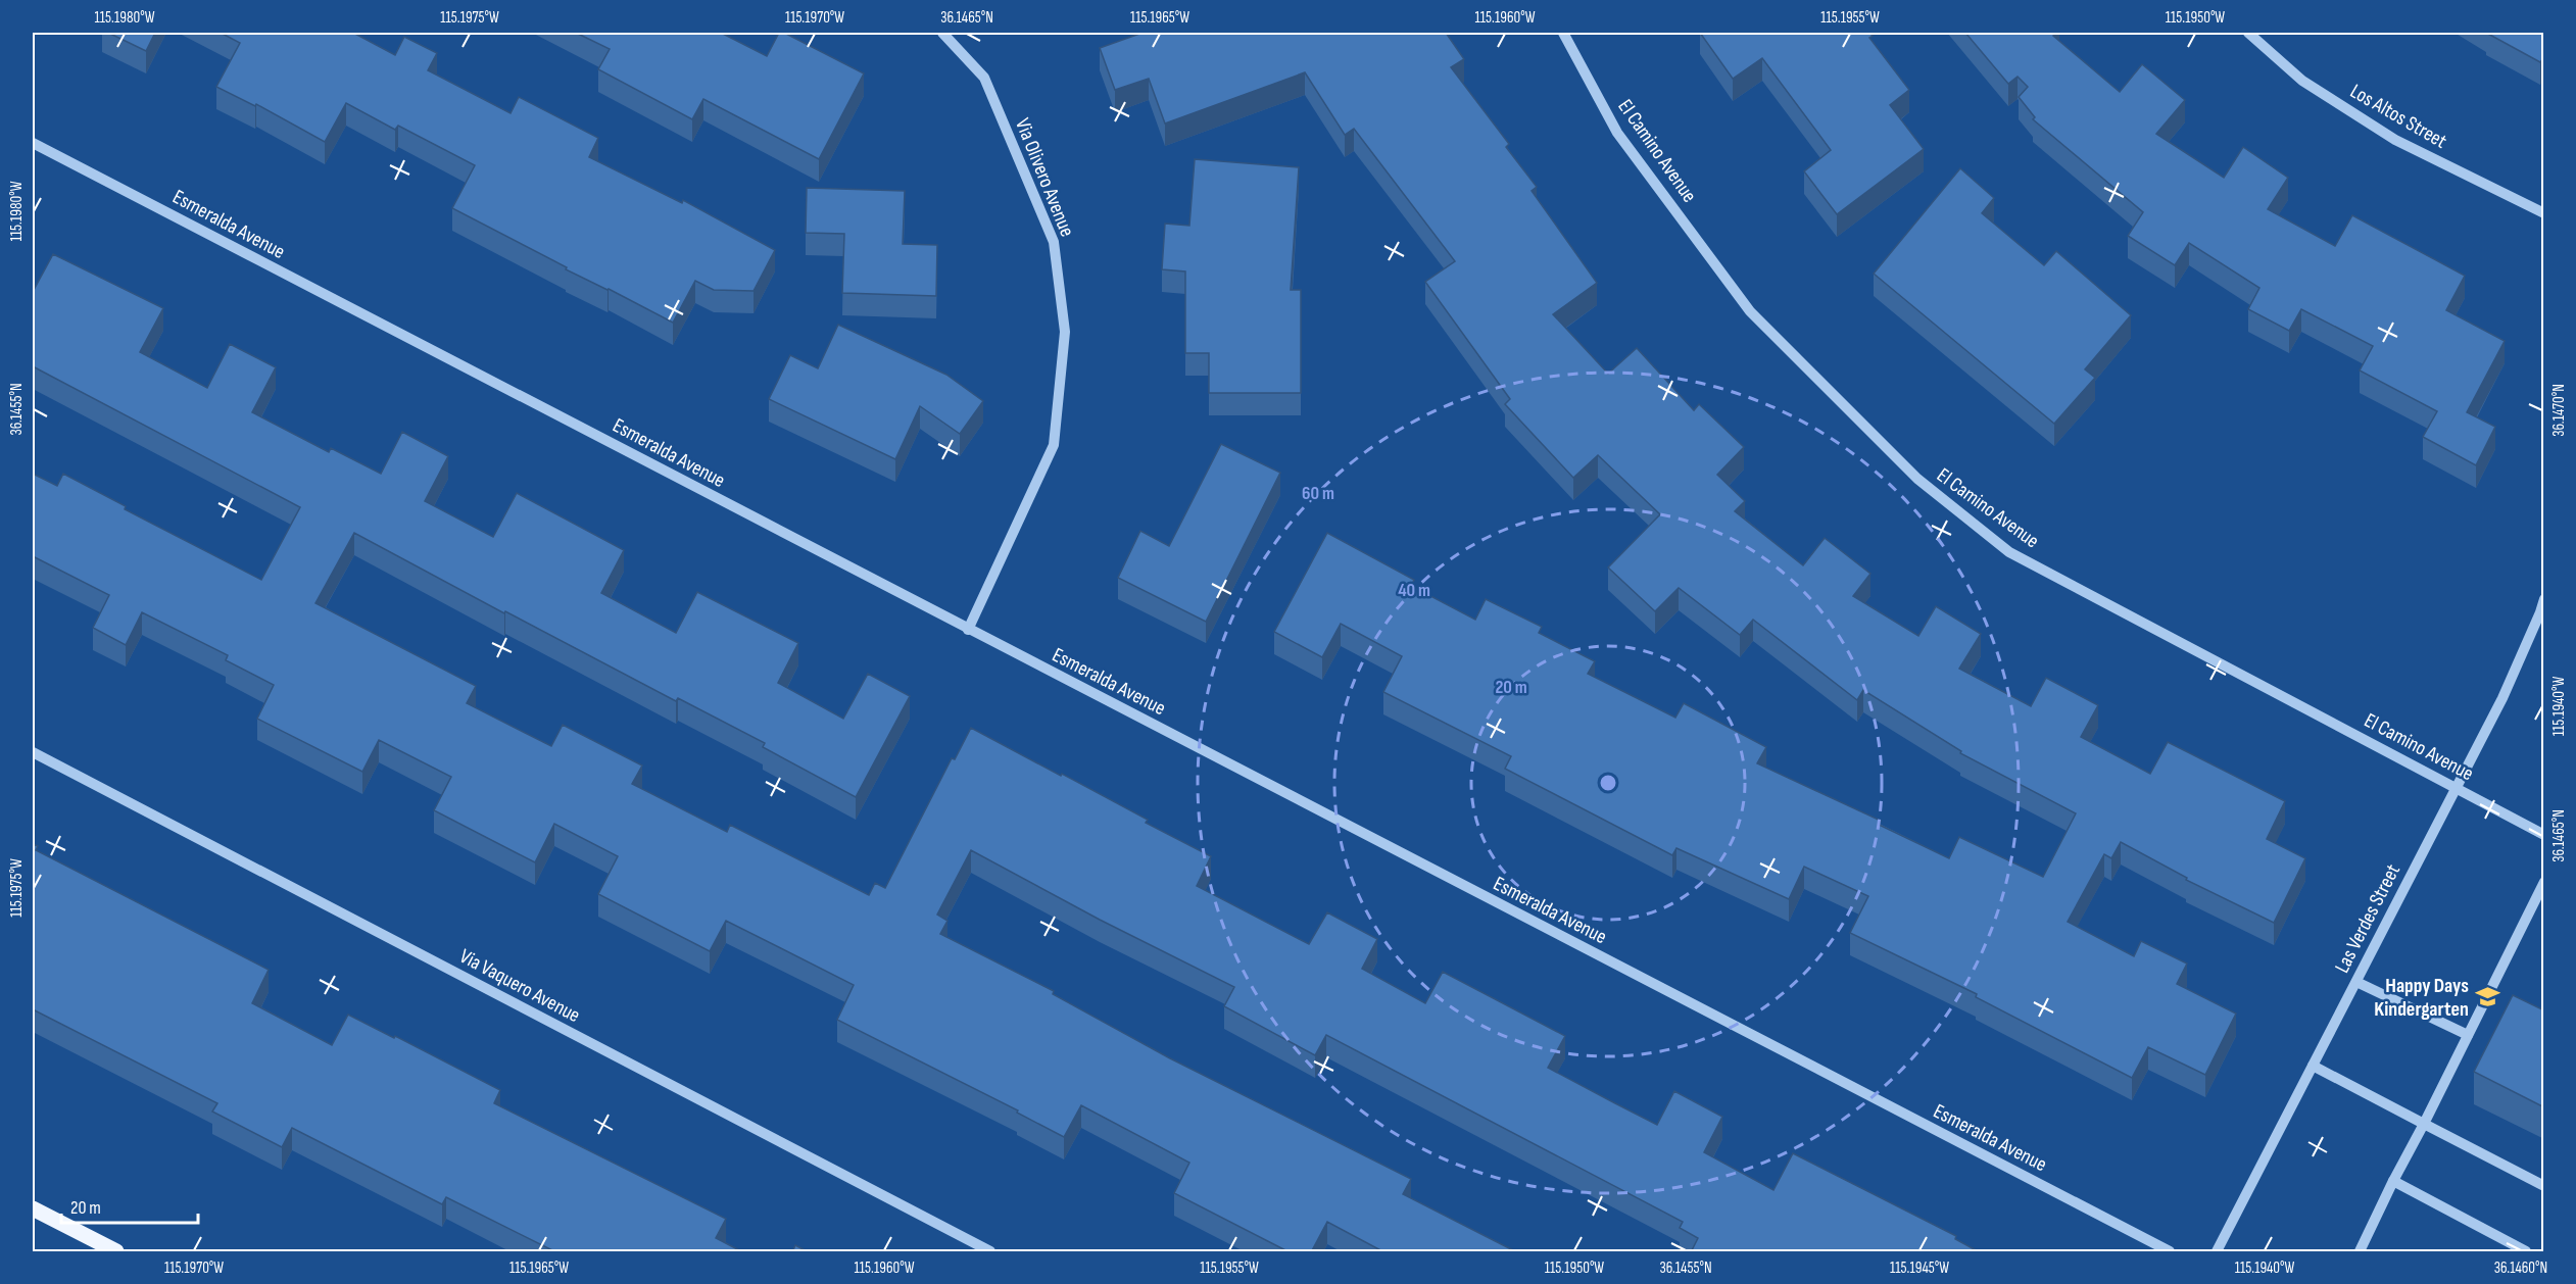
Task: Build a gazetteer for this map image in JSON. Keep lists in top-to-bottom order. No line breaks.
{"streets":{"street":["Los Altos Street","El Camino Avenue","Via Olivero Avenue","Esmeralda Avenue","Las Verdes Street","Via Vaquero Avenue"]},"crossings":[["El Camino Avenue","Las Verdes Street"],["Via Olivero Avenue","Esmeralda Avenue"]],"places":{"school or university":["Happy Days Kindergarten"]},"scale_bar":"20 m","coordinates":["115.1980°W","115.1975°W","115.1970°W","36.1465°N","115.1965°W","115.1960°W","115.1955°W","115.1950°W","36.1455°N","36.1470°N","115.1940°W","115.1945°W","36.1460°N"],"rings":["60 m","40 m","20 m"]}
